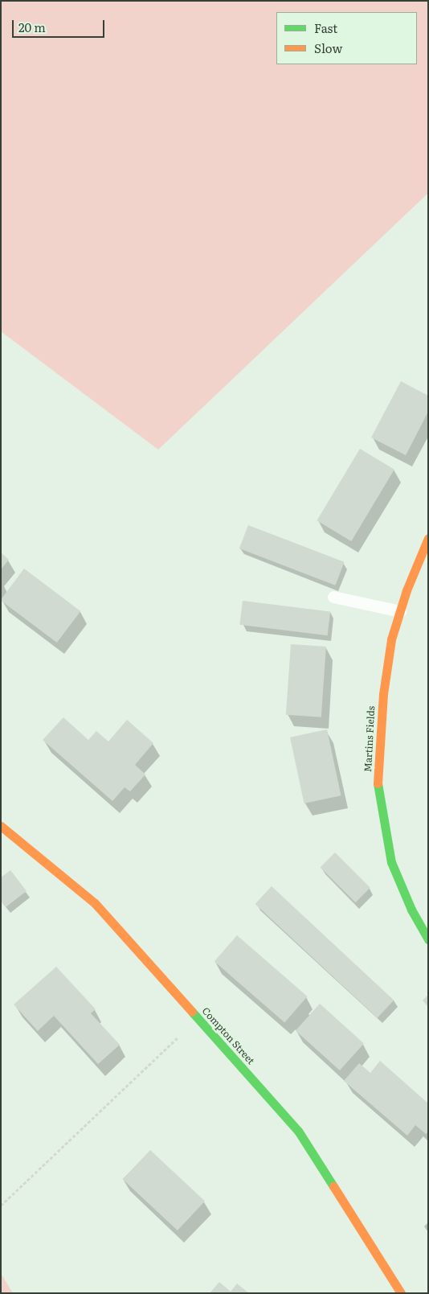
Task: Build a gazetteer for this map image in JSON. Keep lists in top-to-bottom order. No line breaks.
{"streets":{"street":["Martins Fields","Compton Street"]},"legend":["Fast","Slow"],"scale_bar":"20 m"}
